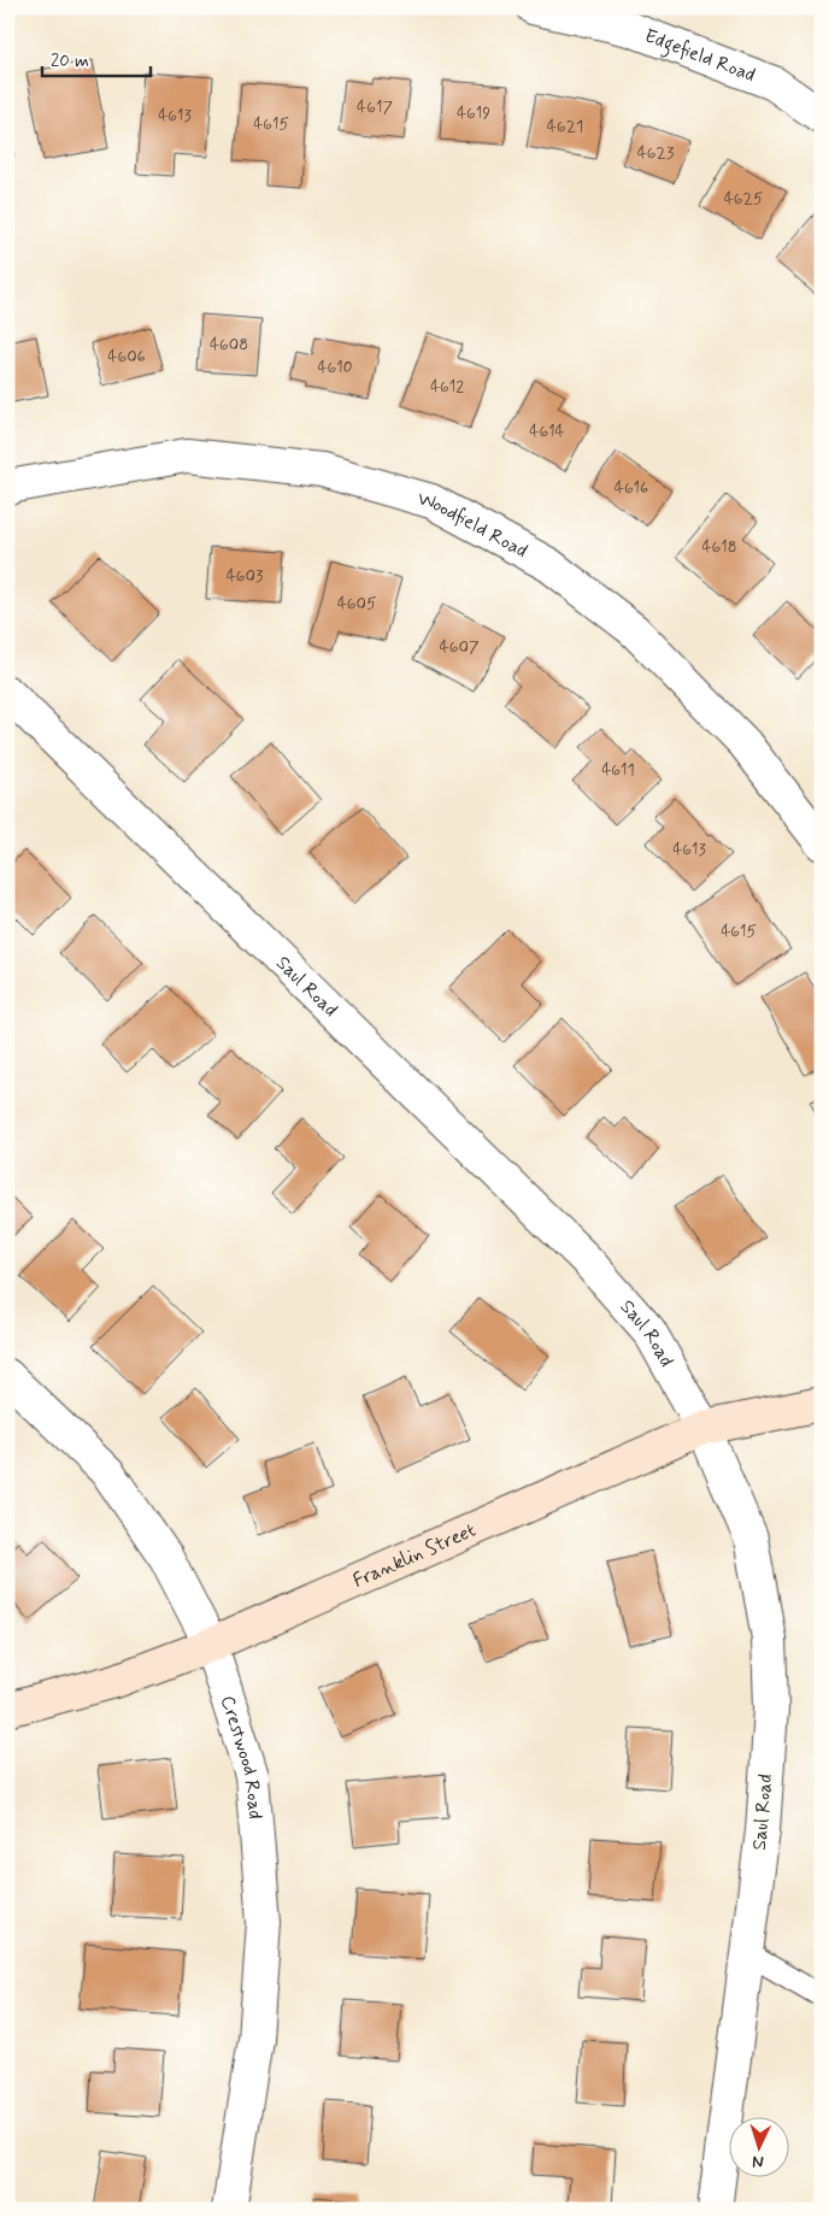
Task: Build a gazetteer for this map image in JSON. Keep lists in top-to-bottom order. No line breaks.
{"streets":{"street":["Edgefield Road","Woodfield Road","Saul Road","Franklin Street","Crestwood Road"]},"crossings":[["Saul Road","Franklin Street"],["Franklin Street","Crestwood Road"]],"house_numbers":["4617","4619","4613","4615","4621","4623","4625","4608","4606","4610","4612","4614","4616","4618","4603","4605","4607","4611","4613","4615"],"scale_bar":"20 m","north":"bottom"}
